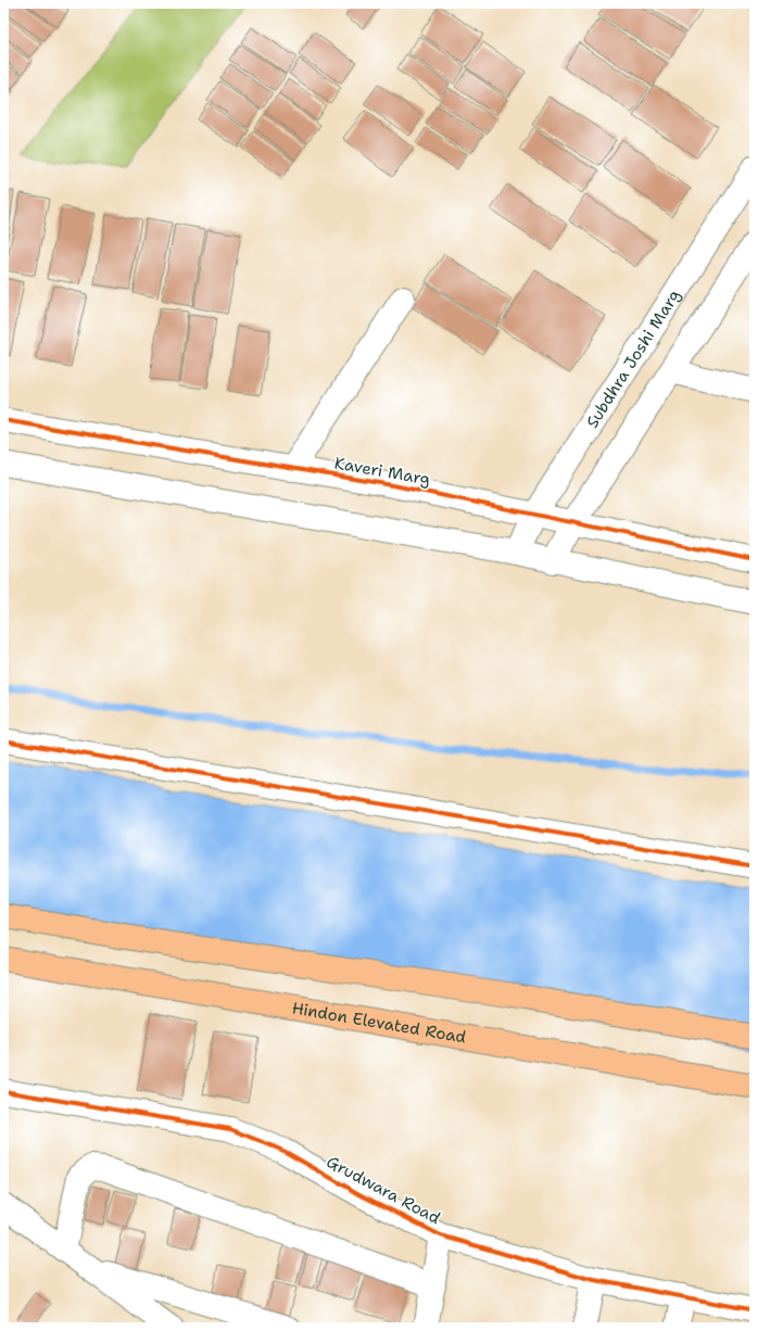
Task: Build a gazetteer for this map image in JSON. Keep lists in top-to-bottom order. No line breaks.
{"streets":{"highway":["Hindon Elevated Road"],"street":["Subdhra Joshi Marg","Kaveri Marg","Grudwara Road"]},"crossings":[["Subdhra Joshi Marg","Kaveri Marg"]]}
